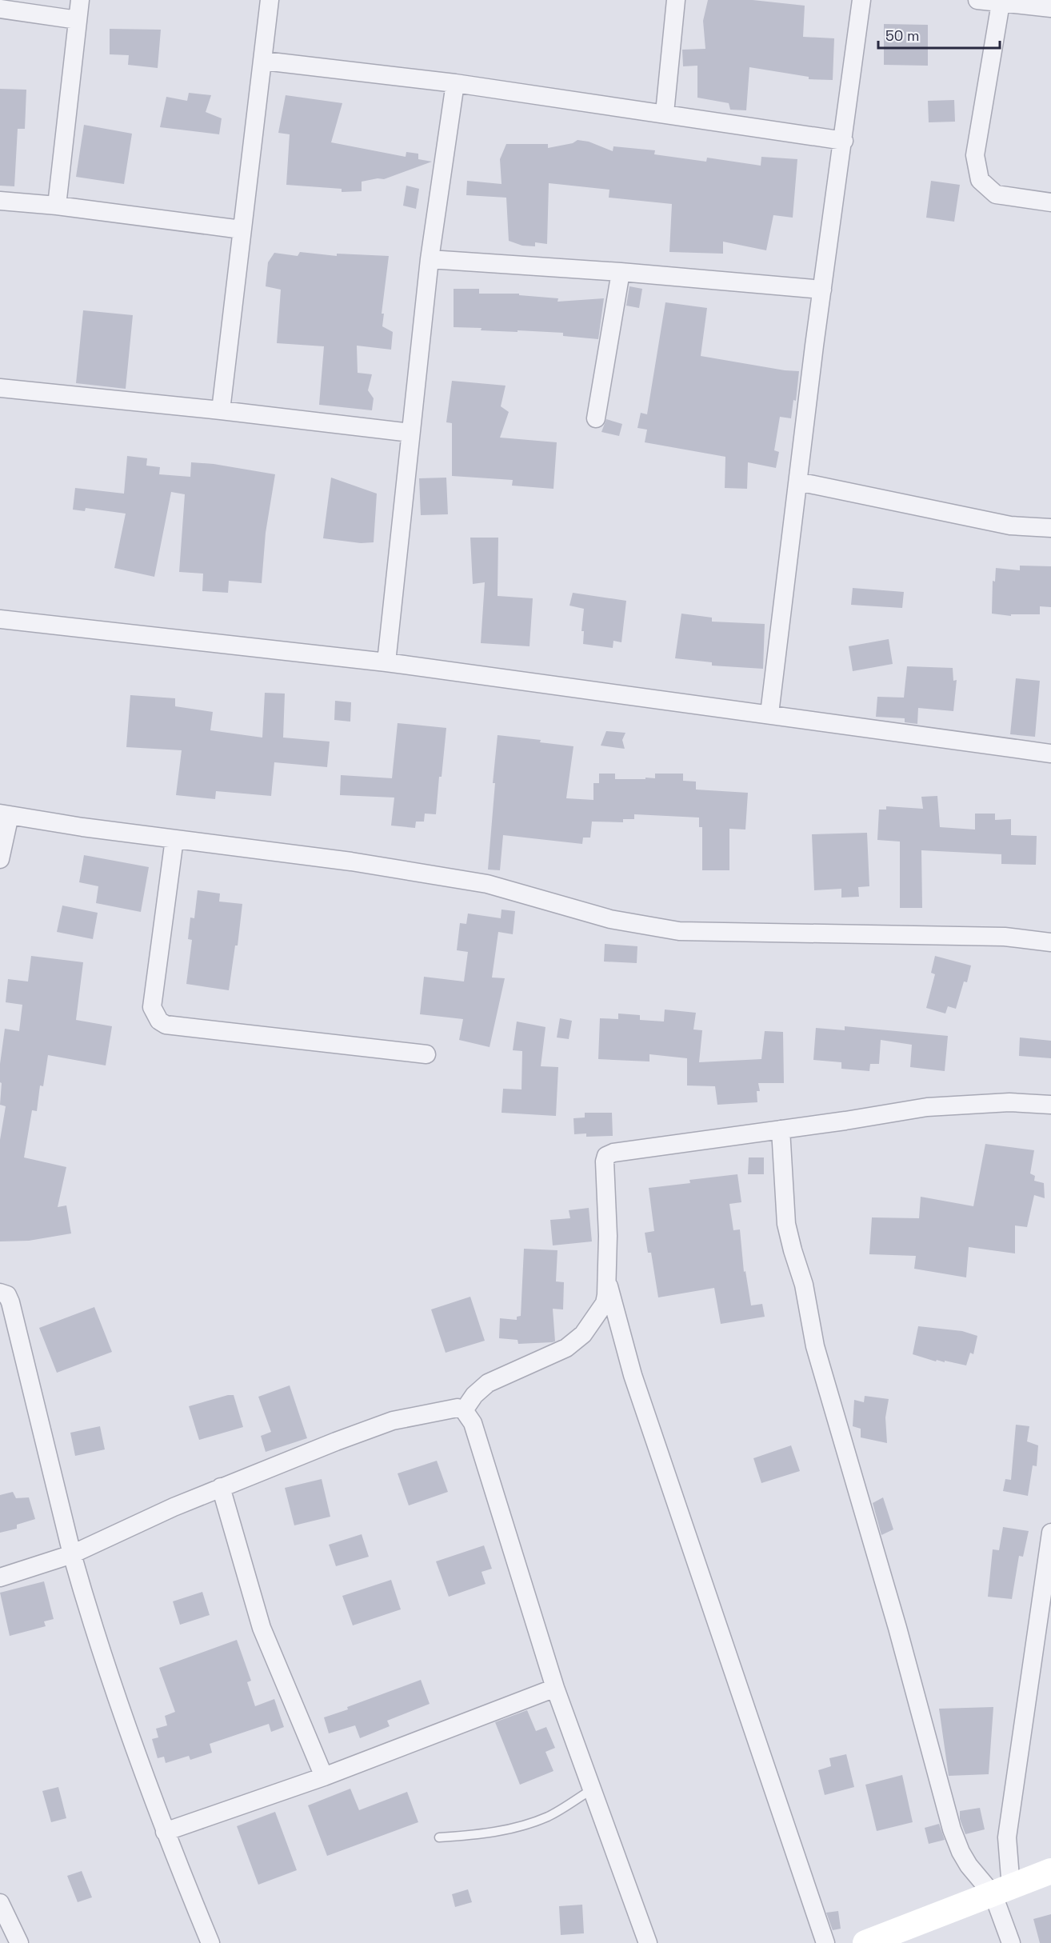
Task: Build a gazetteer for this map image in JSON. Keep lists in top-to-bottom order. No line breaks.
{"scale_bar":"50 m"}
